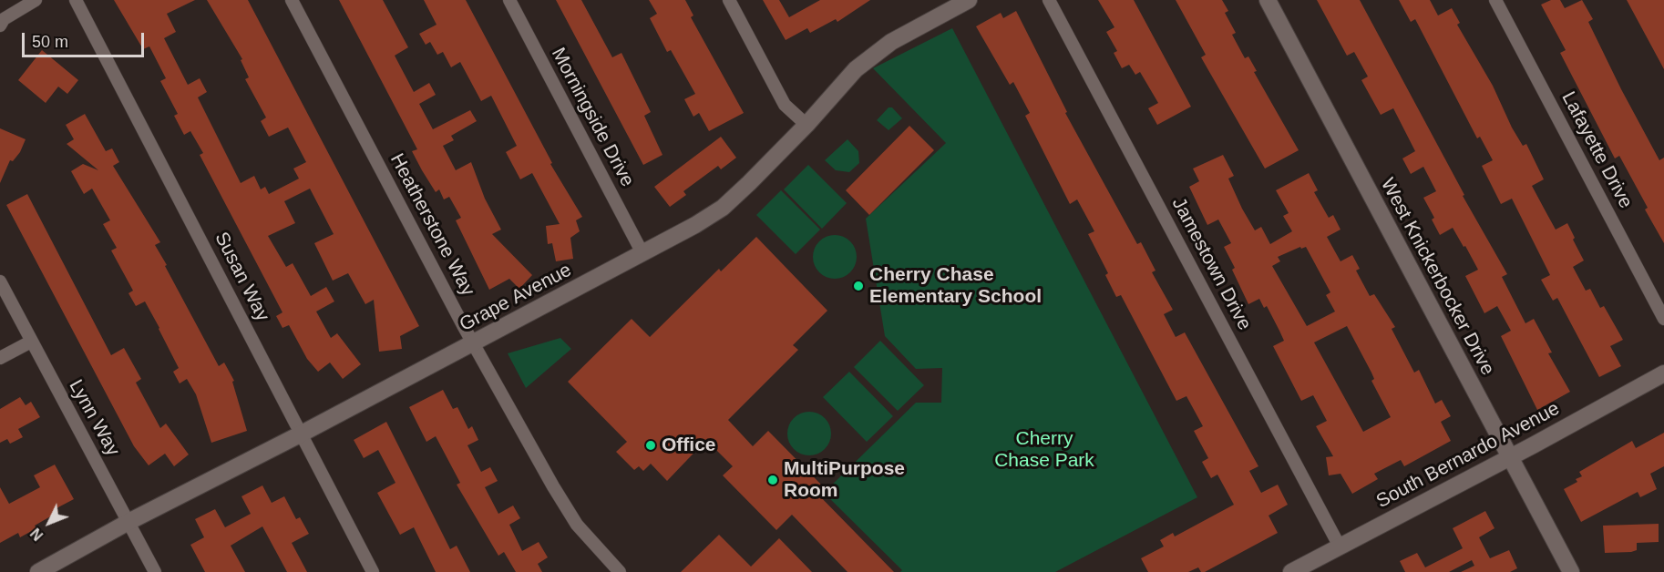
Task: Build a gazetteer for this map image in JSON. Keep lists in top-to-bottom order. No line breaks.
{"streets":{"street":["Morningside Drive","Lafayette Drive","Heatherstone Way","Jamestown Drive","Susan Way","West Knickerbocker Drive","Grape Avenue","Lynn Way","South Bernardo Avenue"]},"crossings":[["Morningside Drive","Grape Avenue"],["Heatherstone Way","Grape Avenue"],["Jamestown Drive","South Bernardo Avenue"],["Susan Way","Grape Avenue"],["West Knickerbocker Drive","South Bernardo Avenue"],["Grape Avenue","Lynn Way"]],"parks":["Cherry Chase Park"],"places":["Cherry Chase Elementary School","Office","MultiPurpose Room"],"scale_bar":"50 m","north":"bottom left"}
